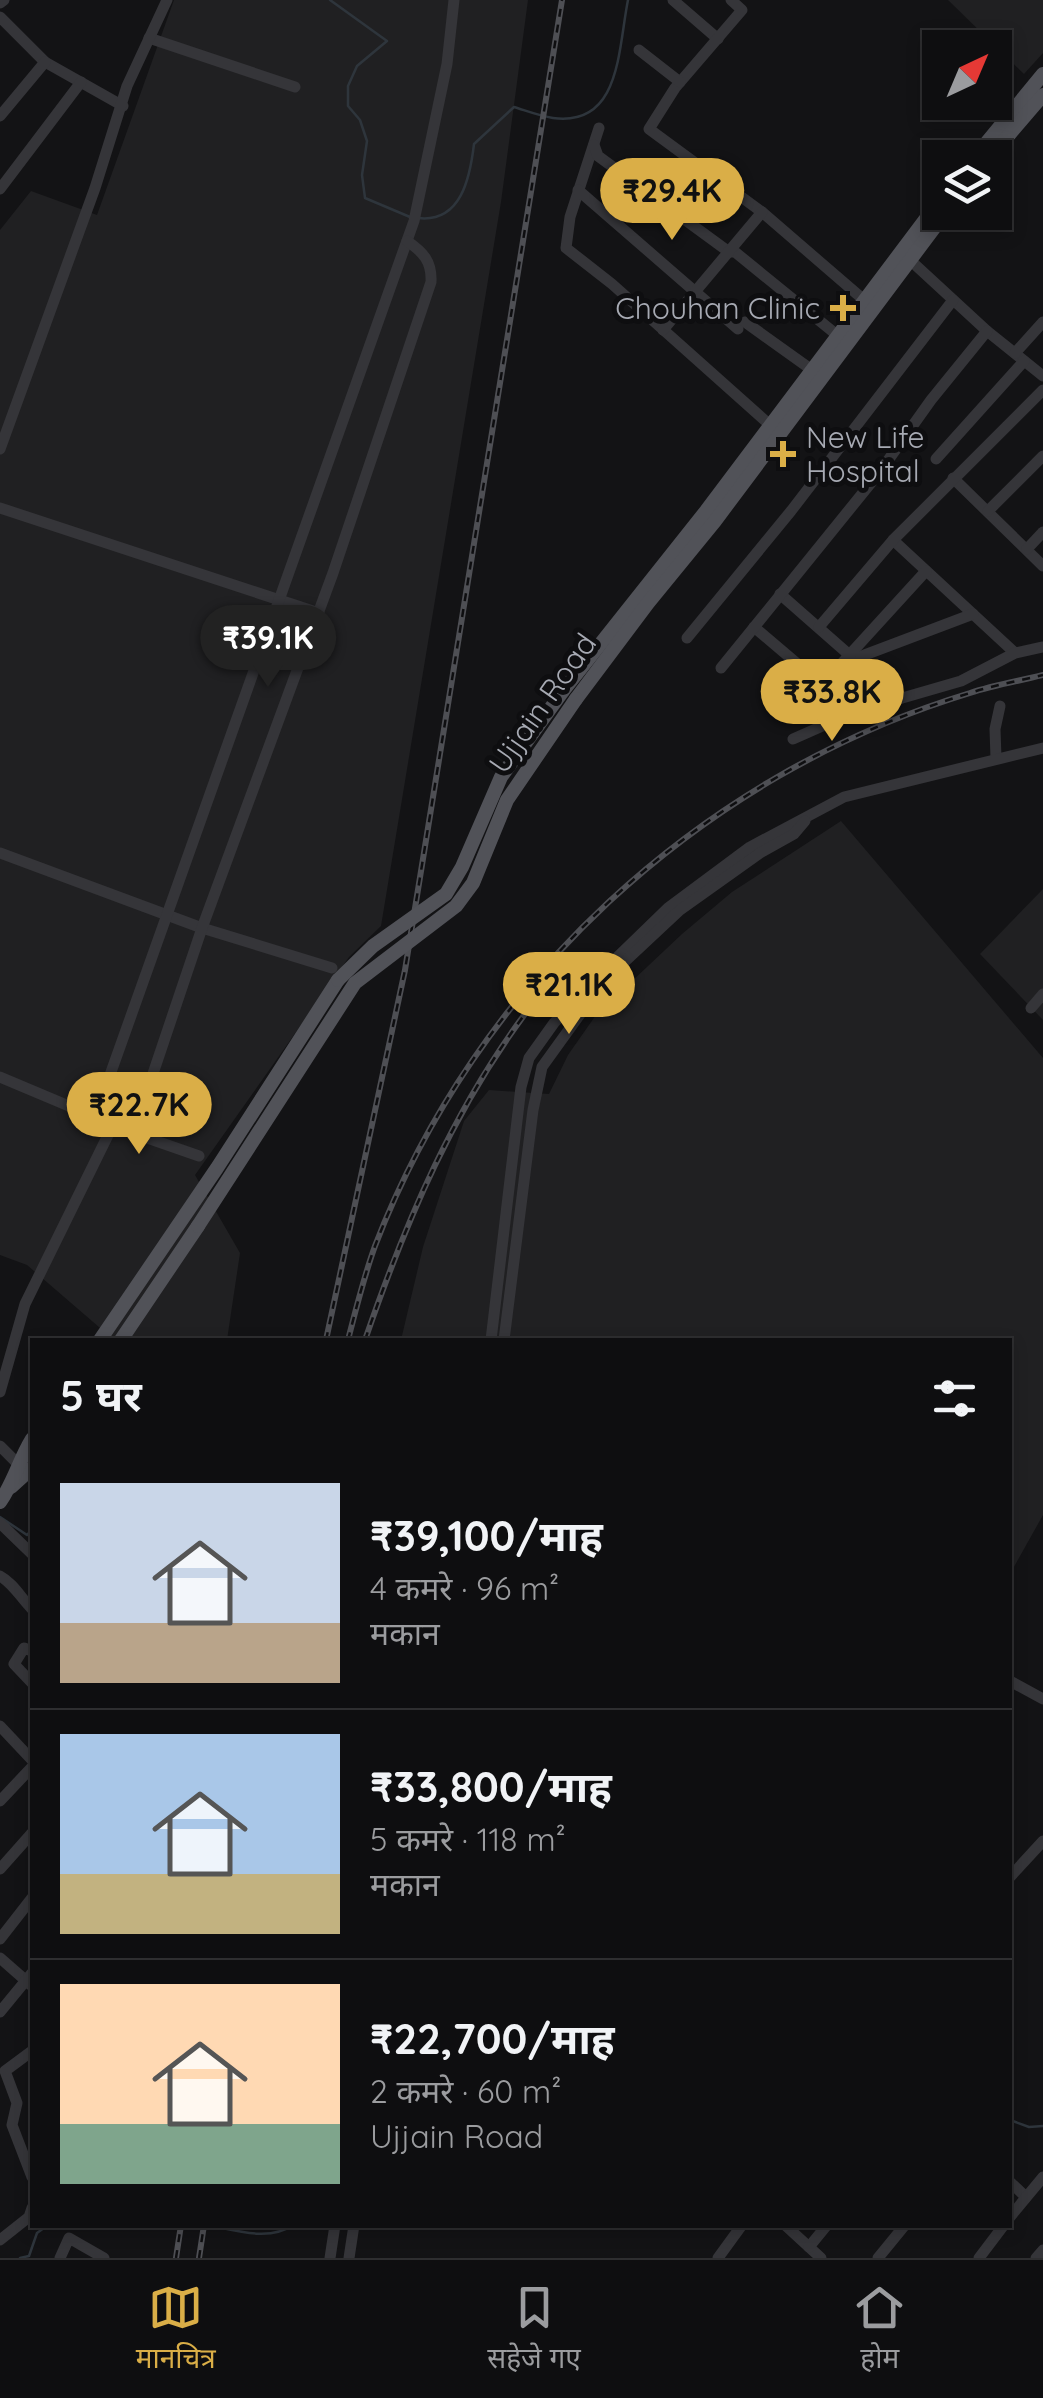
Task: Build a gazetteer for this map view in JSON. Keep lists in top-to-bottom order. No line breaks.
{"streets":{"main road":["Ujjain Road"]},"places":{"health":["Chouhan Clinic","New Life Hospital"]},"north":"top right","page":{"price":["₹29.4K","₹39.1K","₹33.8K","₹21.1K","₹22.7K"],"heading":"5 घर","list":[{"name":"₹39,100/माह","note":"4 कमरे · 96 m² · मकान"},{"name":"₹33,800/माह","note":"5 कमरे · 118 m² · मकान"},{"name":"₹22,700/माह","note":"2 कमरे · 60 m² · Ujjain Road"}],"tabs":["मानचित्र","सहेजे गए","होम"]}}
